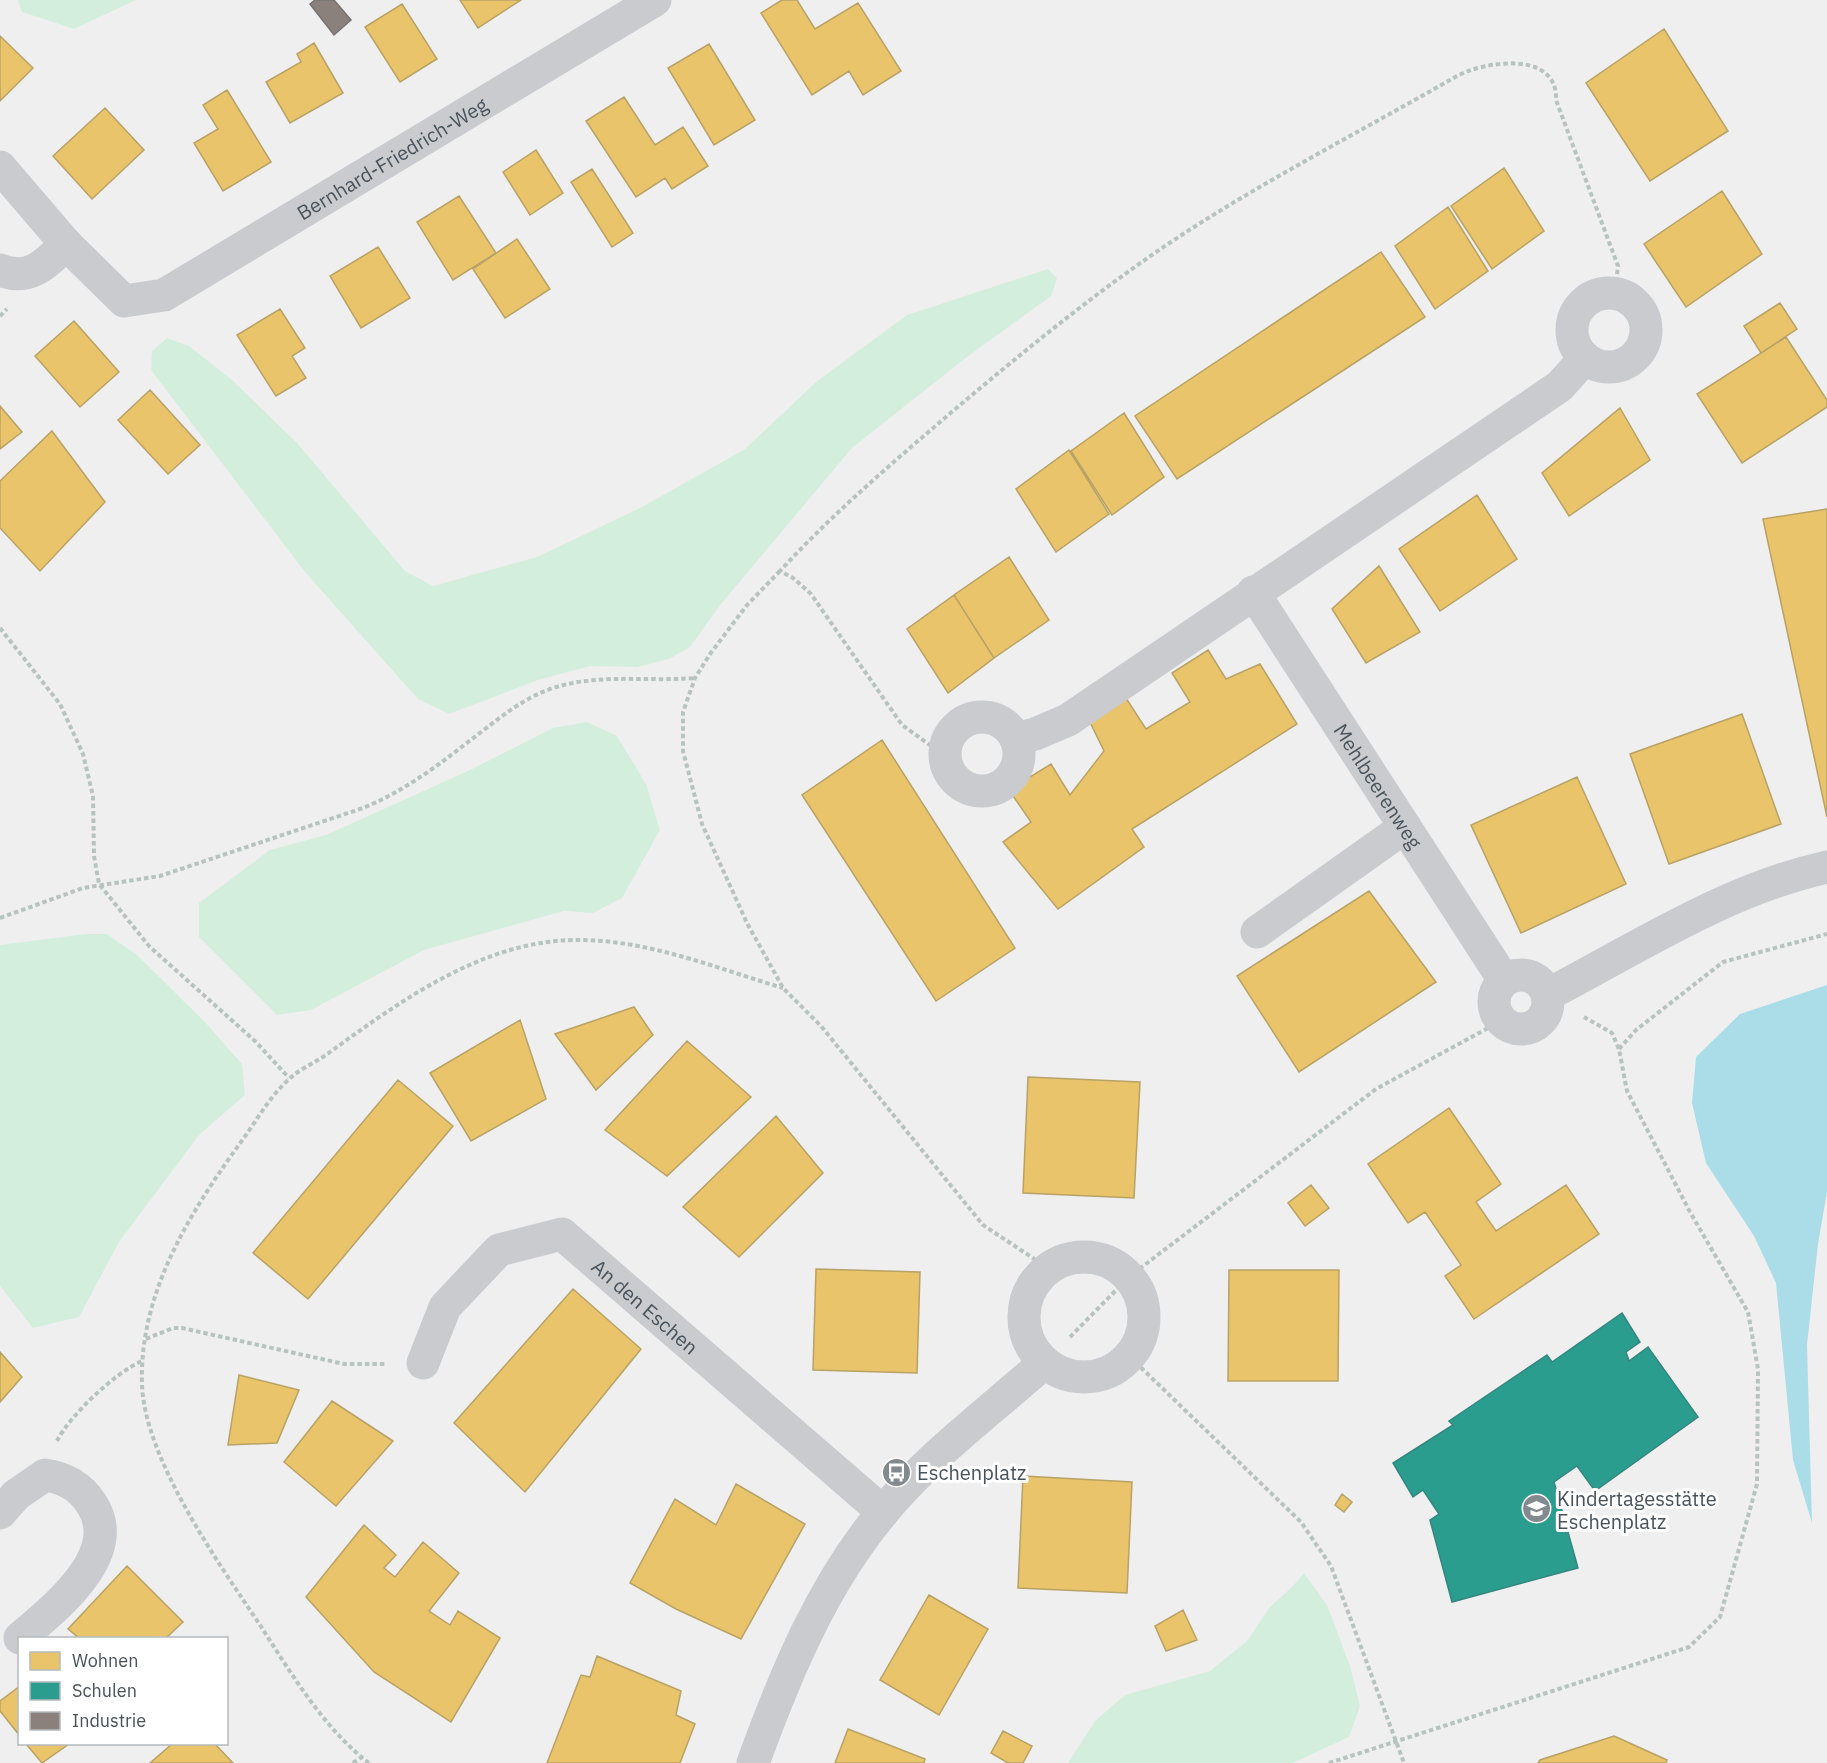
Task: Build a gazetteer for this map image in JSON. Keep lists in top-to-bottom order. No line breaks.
{"streets":{"street":["Bernhard-Friedrich-Weg","Mehlbeerenweg","An den Eschen"]},"places":{"bus stop":["Eschenplatz"],"school or university":["Kindertagesstätte Eschenplatz"]},"legend":["Wohnen","Schulen","Industrie"]}
